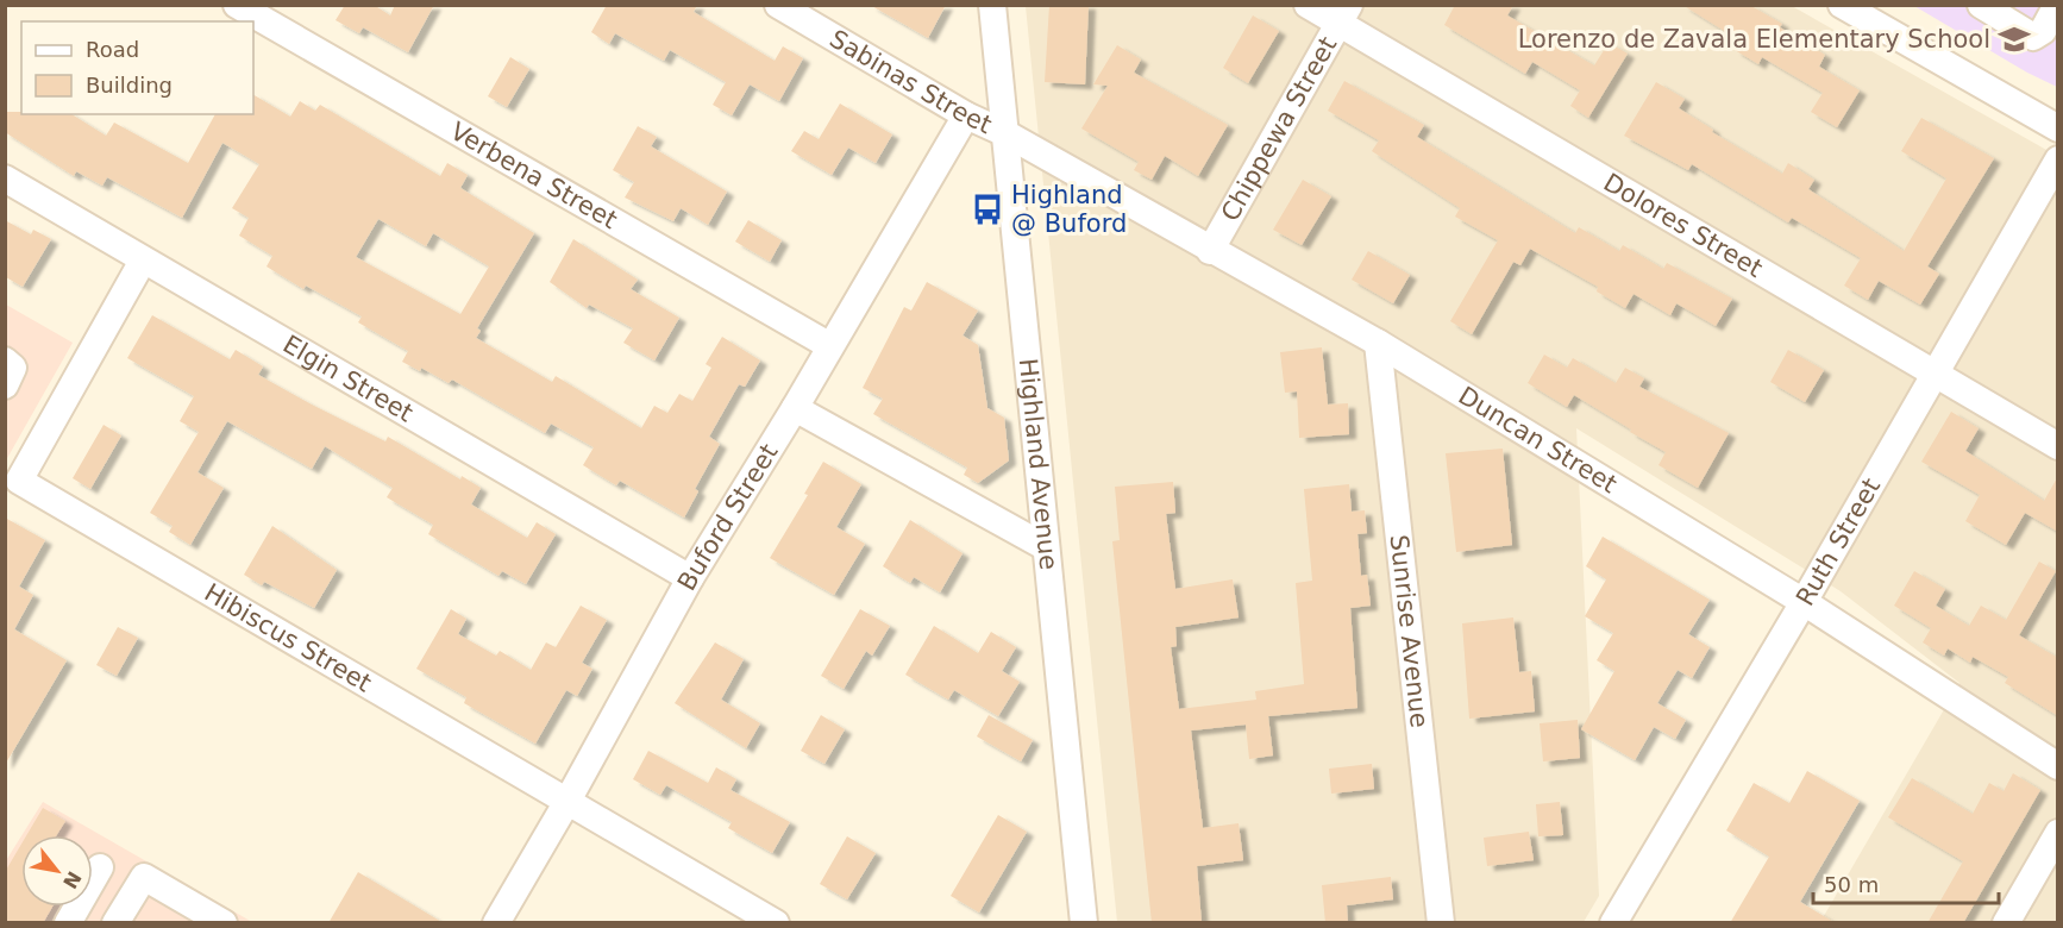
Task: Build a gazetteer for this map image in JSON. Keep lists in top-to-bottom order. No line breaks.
{"streets":{"street":["Sabinas Street","Chippewa Street","Verbena Street","Dolores Street","Elgin Street","Duncan Street","Highland Avenue","Buford Street","Ruth Street","Sunrise Avenue","Hibiscus Street"]},"crossings":[["Sabinas Street","Duncan Street"],["Sabinas Street","Highland Avenue"],["Sabinas Street","Buford Street"],["Chippewa Street","Dolores Street"],["Chippewa Street","Duncan Street"],["Verbena Street","Buford Street"],["Dolores Street","Ruth Street"],["Elgin Street","Buford Street"],["Elgin Street","Hibiscus Street"],["Duncan Street","Highland Avenue"],["Duncan Street","Ruth Street"],["Duncan Street","Sunrise Avenue"],["Buford Street","Hibiscus Street"]],"places":{"school or university":["Lorenzo de Zavala Elementary School"],"bus stop":["Highland @ Buford"]},"legend":["Road","Building"],"scale_bar":"50 m","north":"bottom right"}
